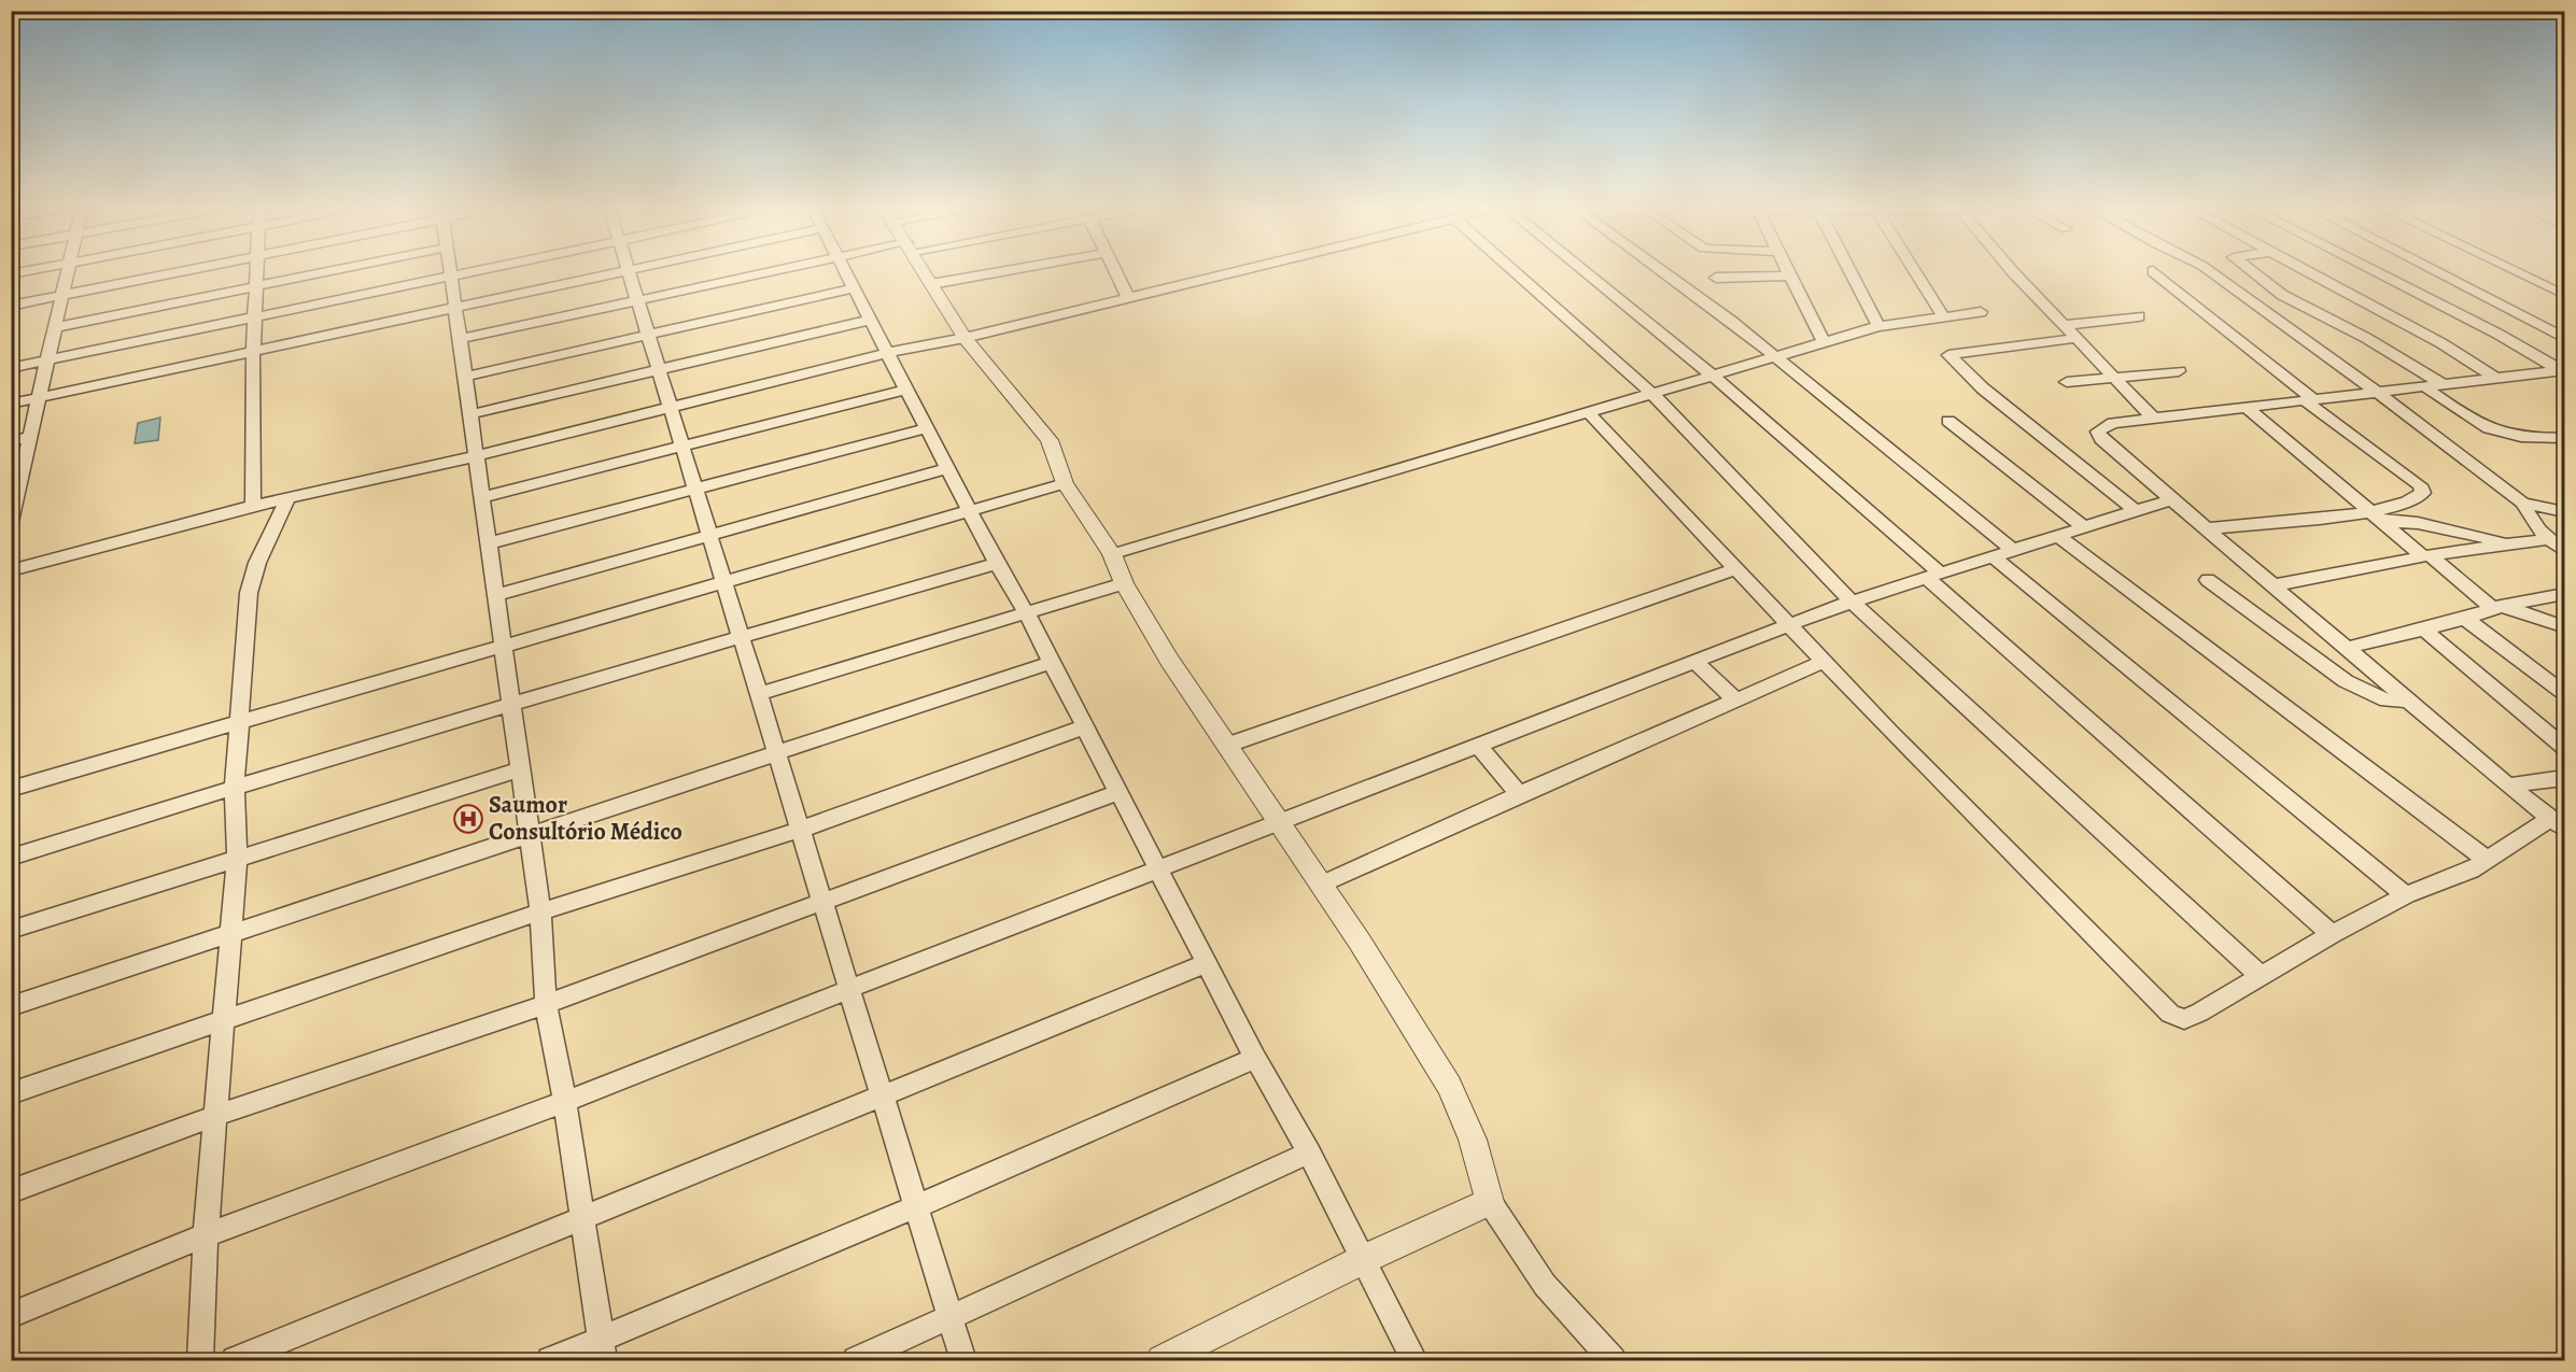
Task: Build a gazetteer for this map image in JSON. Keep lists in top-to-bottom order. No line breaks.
{"places":{"hospital":["Saumor Consultório Médico"]}}
